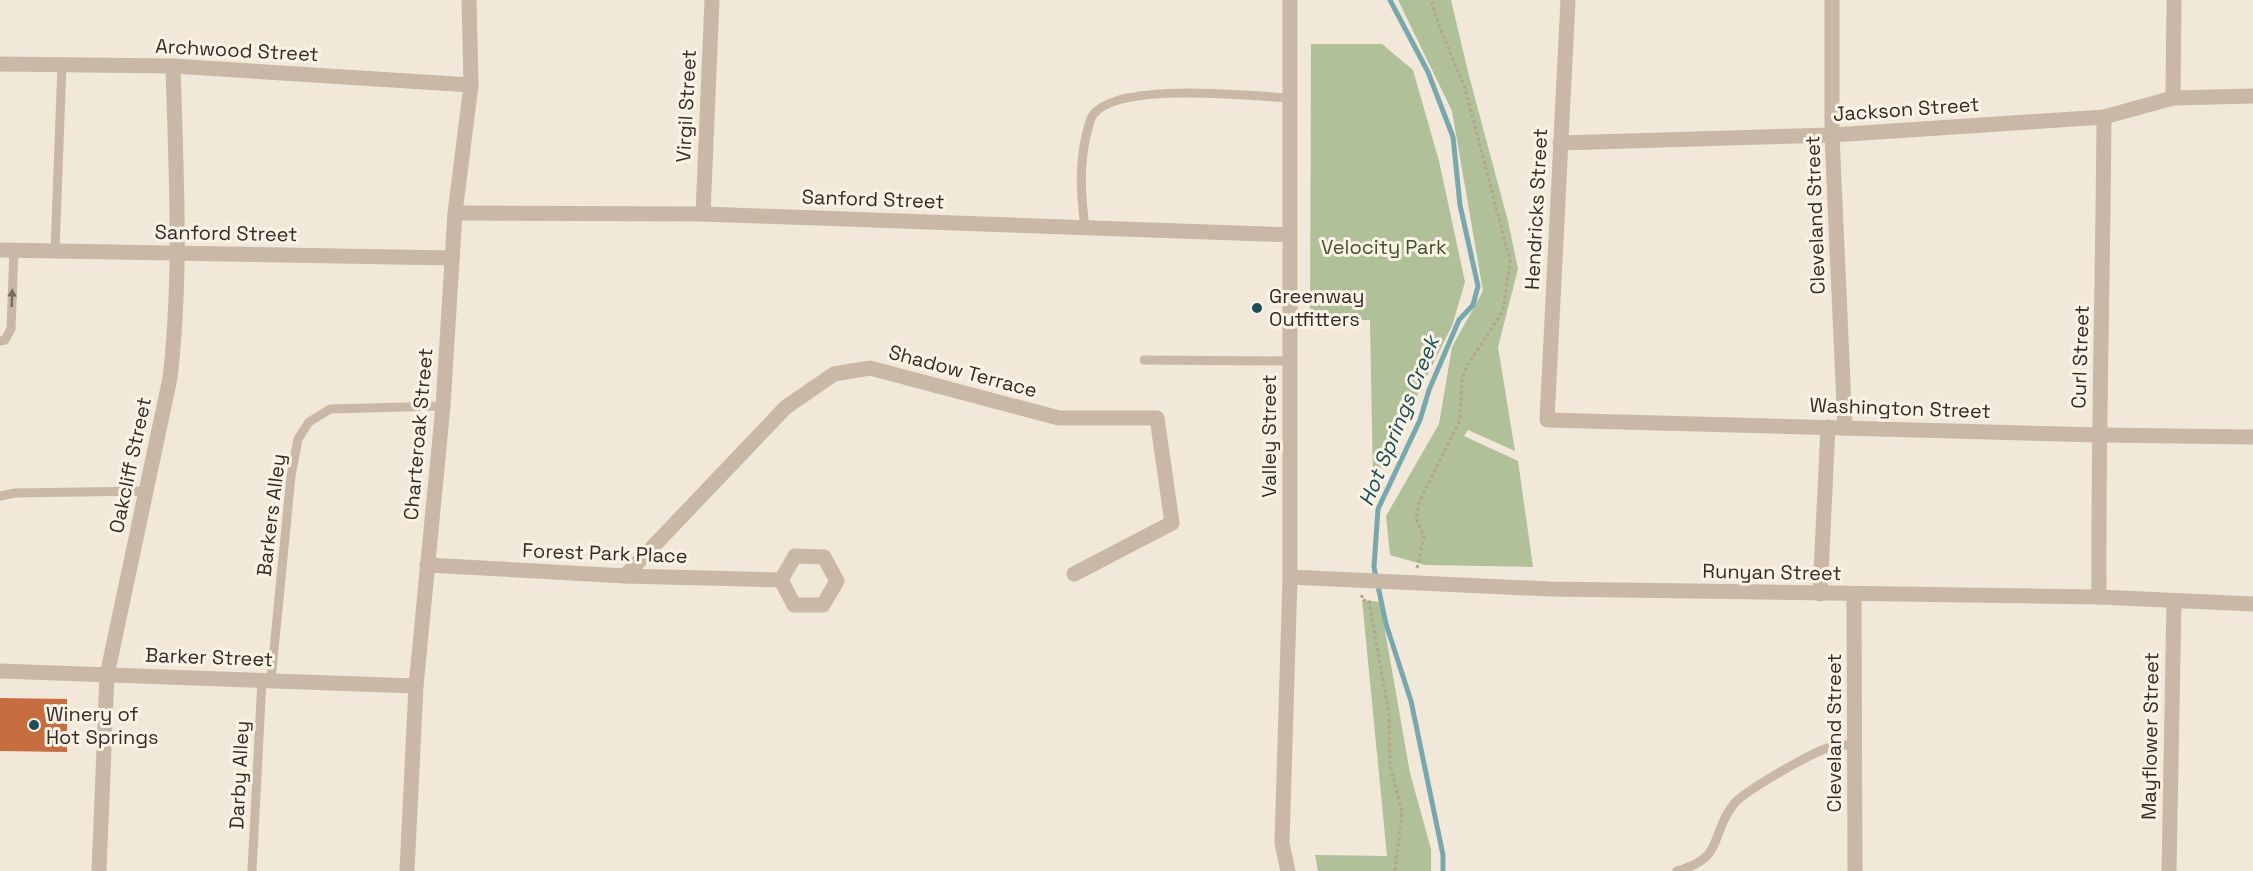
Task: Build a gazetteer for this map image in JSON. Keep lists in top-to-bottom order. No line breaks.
{"streets":{"street":["Archwood Street","Virgil Street","Jackson Street","Sanford Street","Hendricks Street","Cleveland Street","Curl Street","Shadow Terrace","Washington Street","Charteroak Street","Valley Street","Oakcliff Street","Forest Park Place","Runyan Street","Barker Street","Mayflower Street"],"lane":["Barkers Alley","Darby Alley"]},"crossings":[["Archwood Street","Charteroak Street"],["Archwood Street","Oakcliff Street"],["Virgil Street","Sanford Street"],["Jackson Street","Hendricks Street"],["Jackson Street","Cleveland Street"],["Jackson Street","Curl Street"],["Sanford Street","Charteroak Street"],["Sanford Street","Valley Street"],["Sanford Street","Oakcliff Street"],["Hendricks Street","Washington Street"],["Cleveland Street","Washington Street"],["Cleveland Street","Runyan Street"],["Curl Street","Washington Street"],["Curl Street","Runyan Street"],["Shadow Terrace","Forest Park Place"],["Charteroak Street","Barkers Alley"],["Charteroak Street","Forest Park Place"],["Charteroak Street","Barker Street"],["Valley Street","Runyan Street"],["Oakcliff Street","Barker Street"],["Barkers Alley","Barker Street"],["Barkers Alley","Darby Alley"],["Runyan Street","Mayflower Street"],["Barker Street","Darby Alley"]],"water":["Hot Springs Creek"],"parks":["Velocity Park"],"places":["Greenway Outfitters","Winery of Hot Springs"]}
